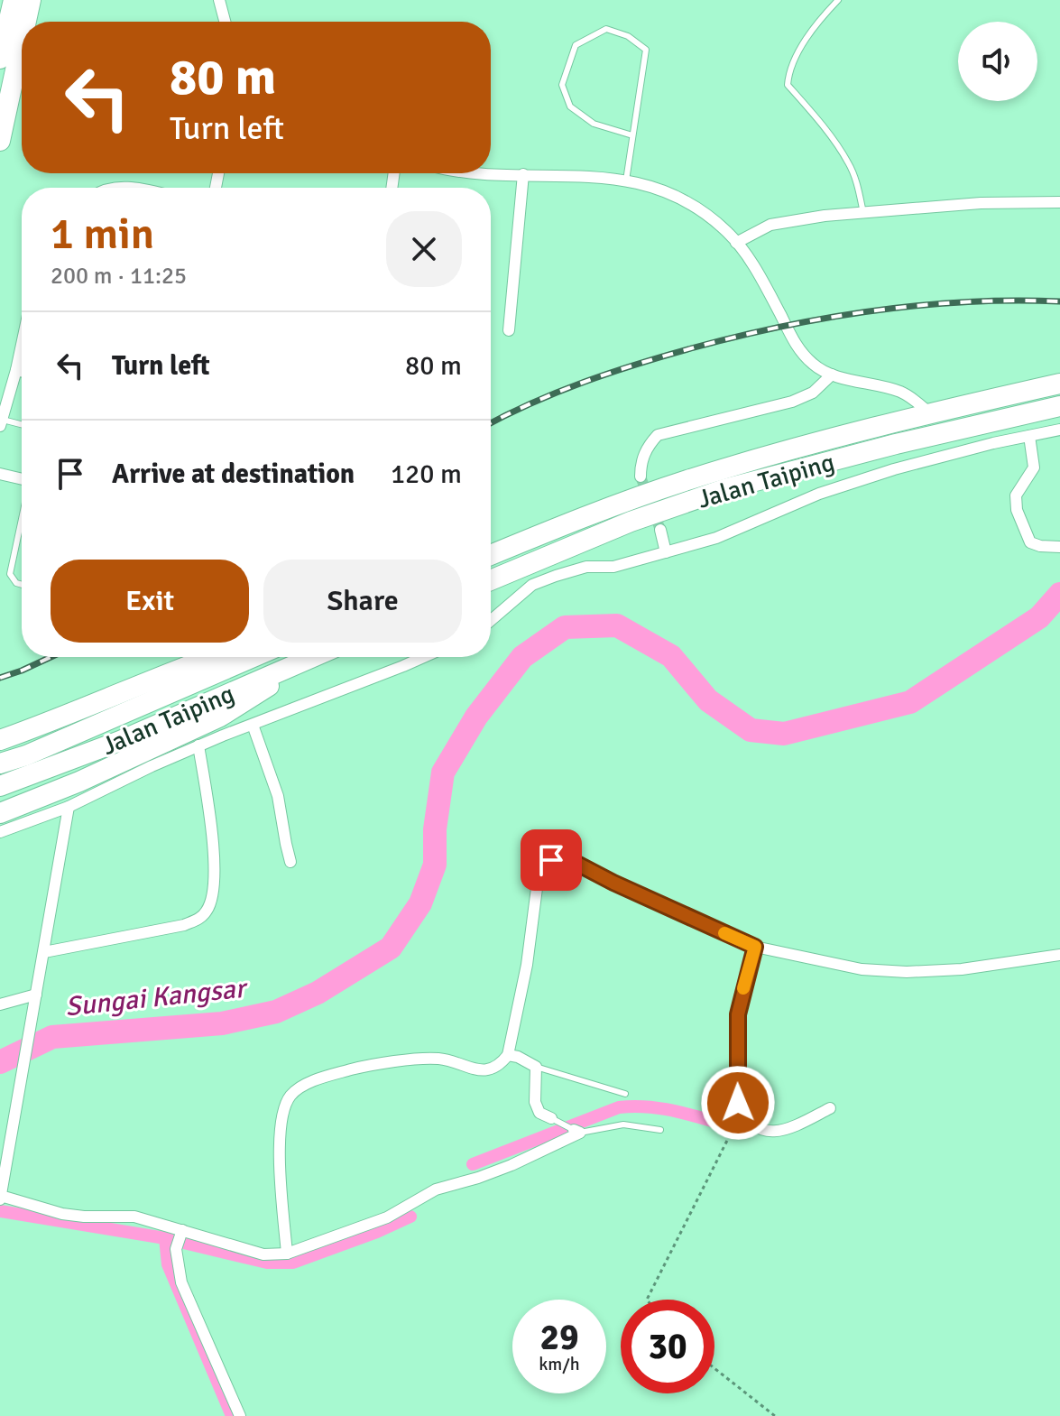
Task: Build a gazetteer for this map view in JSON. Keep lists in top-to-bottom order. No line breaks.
{"streets":{"highway":["Jalan Taiping"]},"water":["Sungai Kangsar"],"page":{"turn":["80 m","Turn left"],"heading":["1 min","200 m · 11:25"],"list":[{"name":"Turn left","value":"80 m"},{"name":"Arrive at destination","value":"120 m"}],"buttons":["Exit","Share"],"speed":"29 km/h","limit":"30"}}
